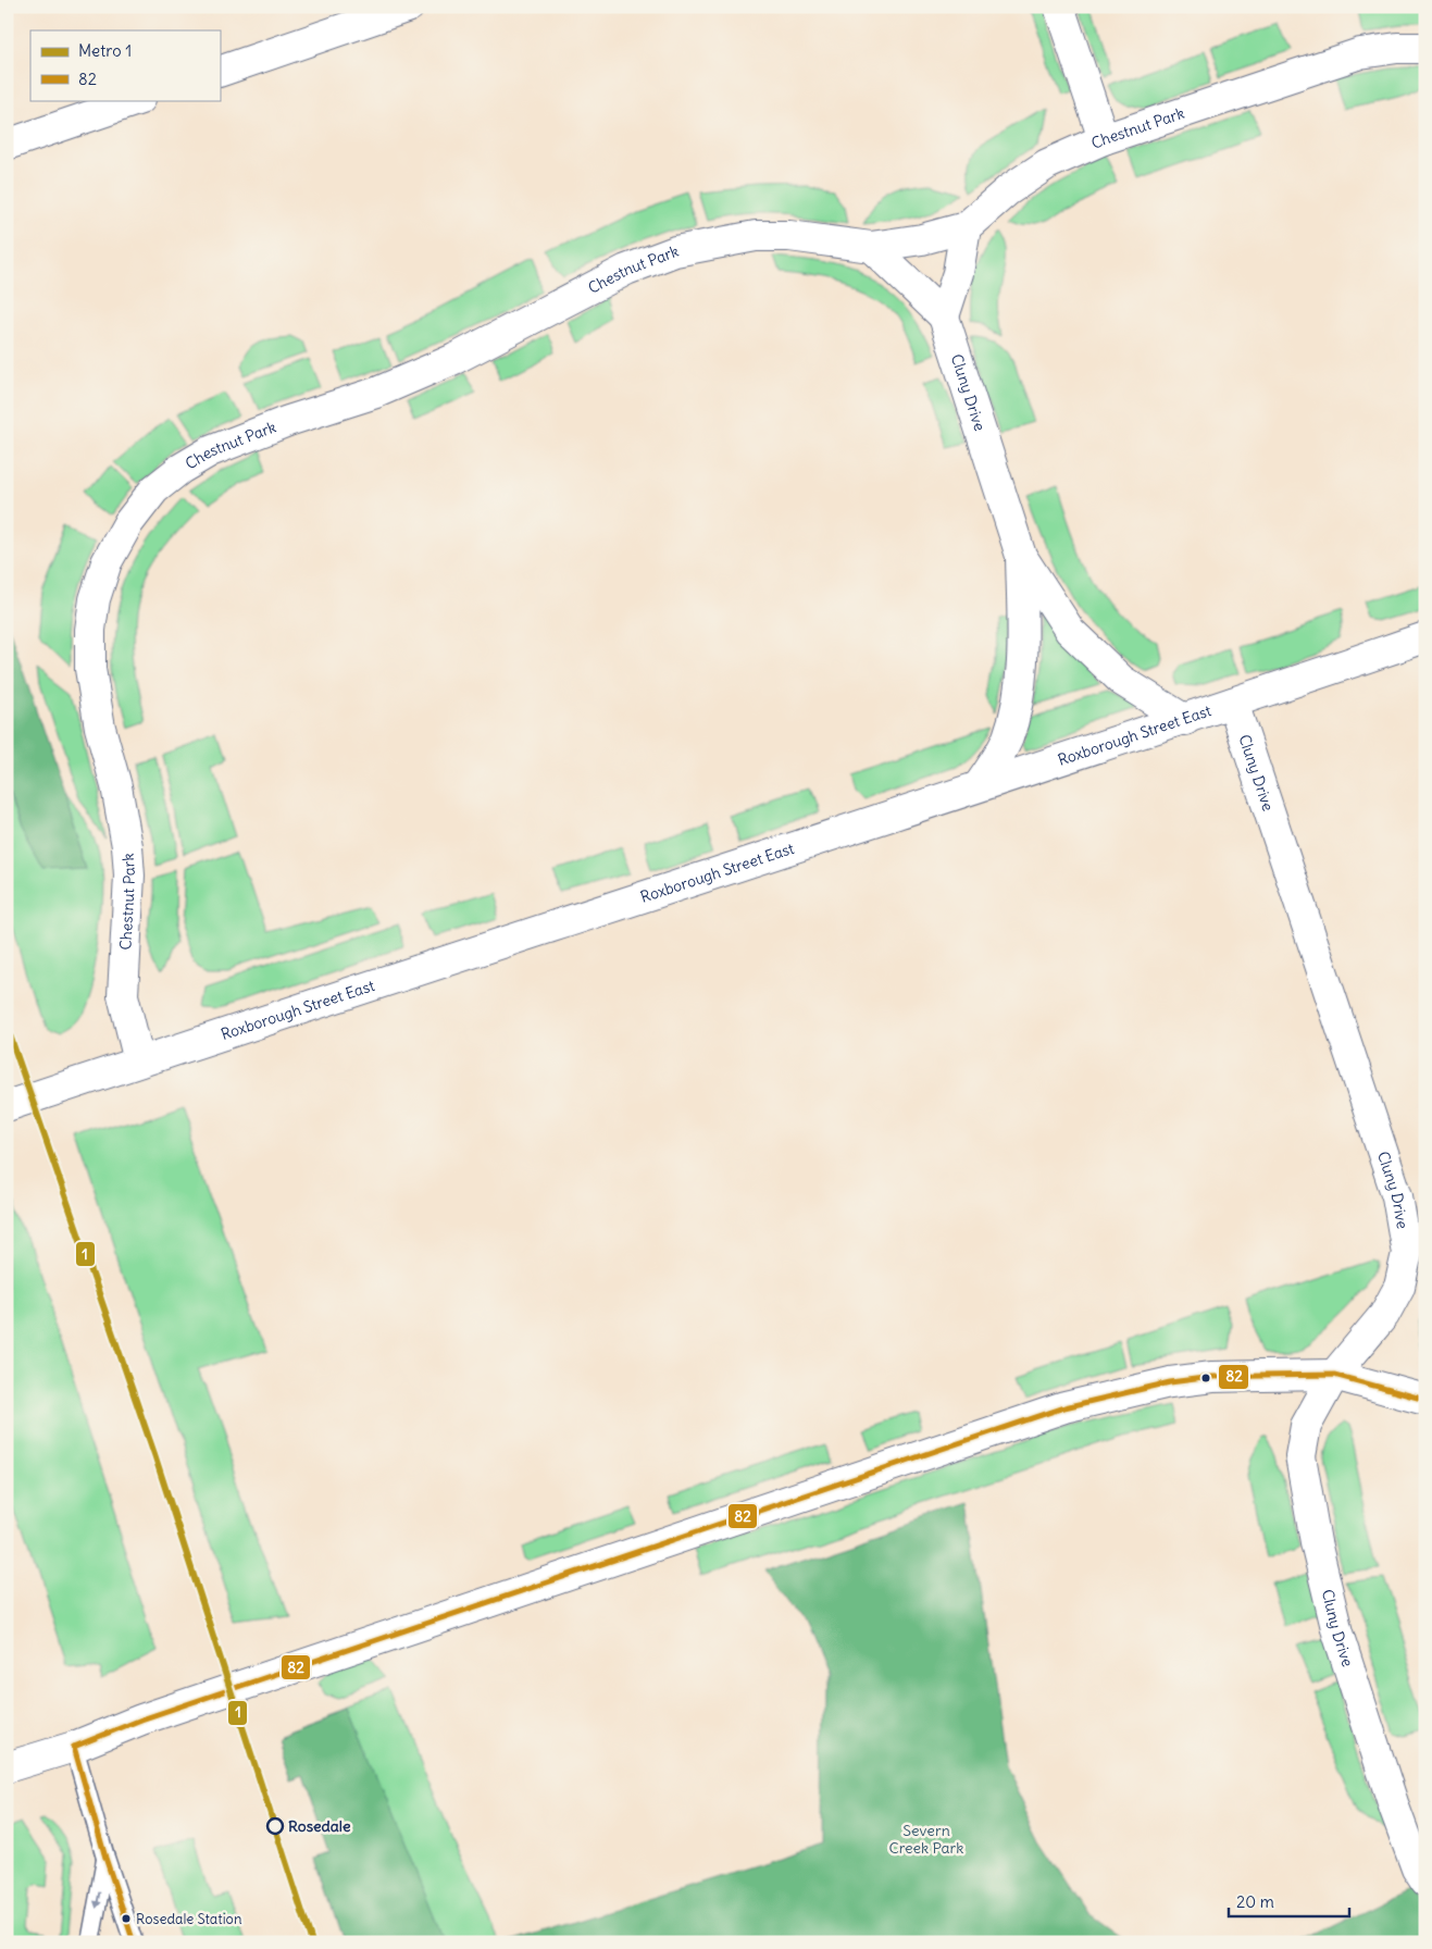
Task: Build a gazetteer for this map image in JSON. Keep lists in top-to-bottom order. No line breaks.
{"streets":{"street":["Chestnut Park","Cluny Drive","Roxborough Street East"]},"crossings":[["Chestnut Park","Roxborough Street East"],["Cluny Drive","Roxborough Street East"]],"parks":["Severn Creek Park"],"places":["Rosedale","Rosedale Station"],"lines":["metro line 1","transit line 82"],"legend":["Metro 1","82"],"scale_bar":"20 m"}
